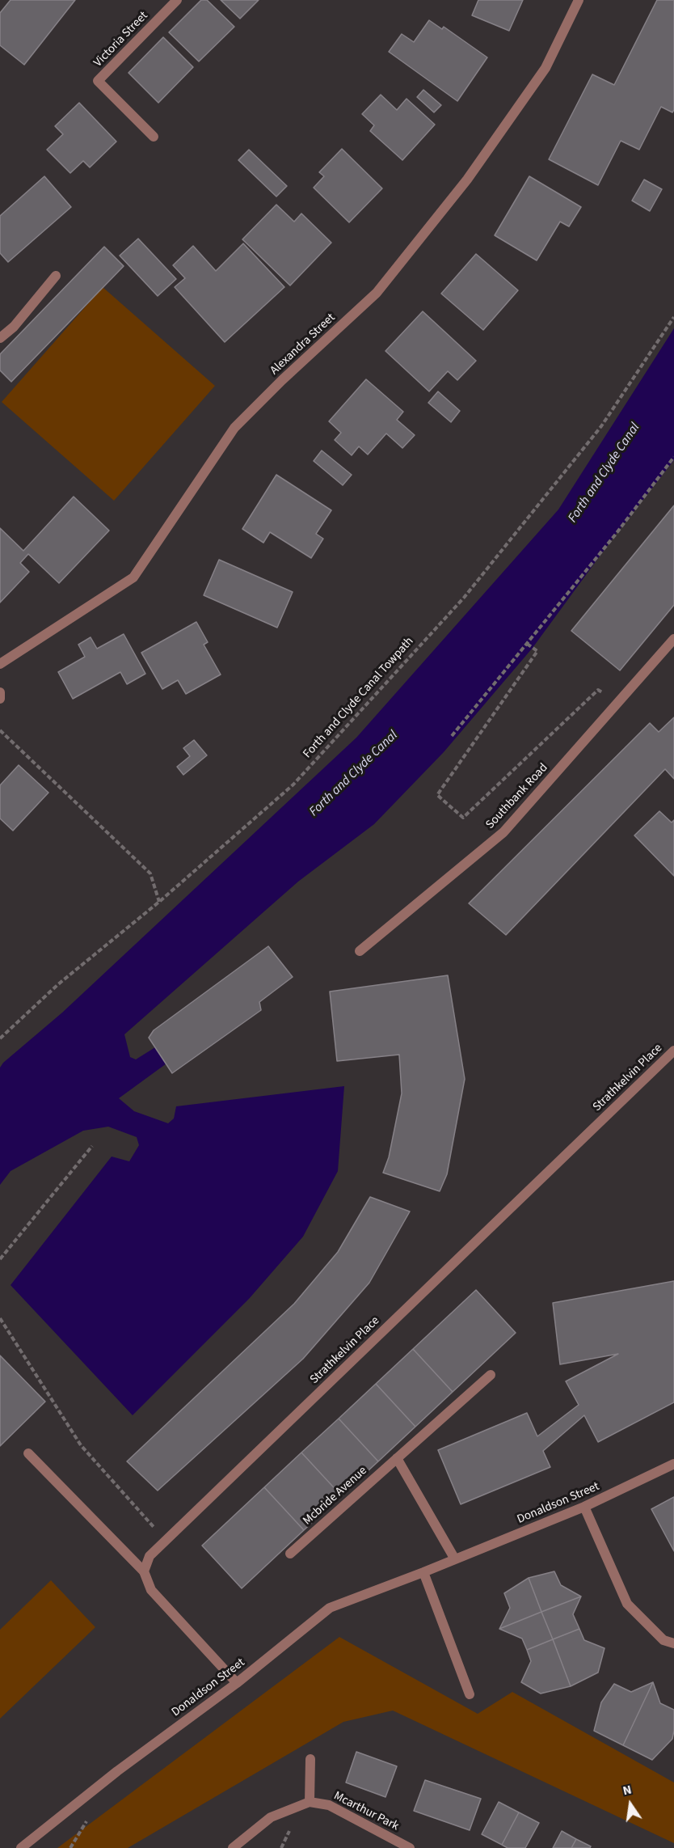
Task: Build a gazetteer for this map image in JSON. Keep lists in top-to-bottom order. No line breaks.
{"streets":{"street":["Victoria Street","Alexandra Street","Southbank Road","Strathkelvin Place","Mcbride Avenue","Donaldson Street","Mcarthur Park"],"path":["Forth and Clyde Canal Towpath"]},"water":["Forth and Clyde Canal"],"north":"top"}
